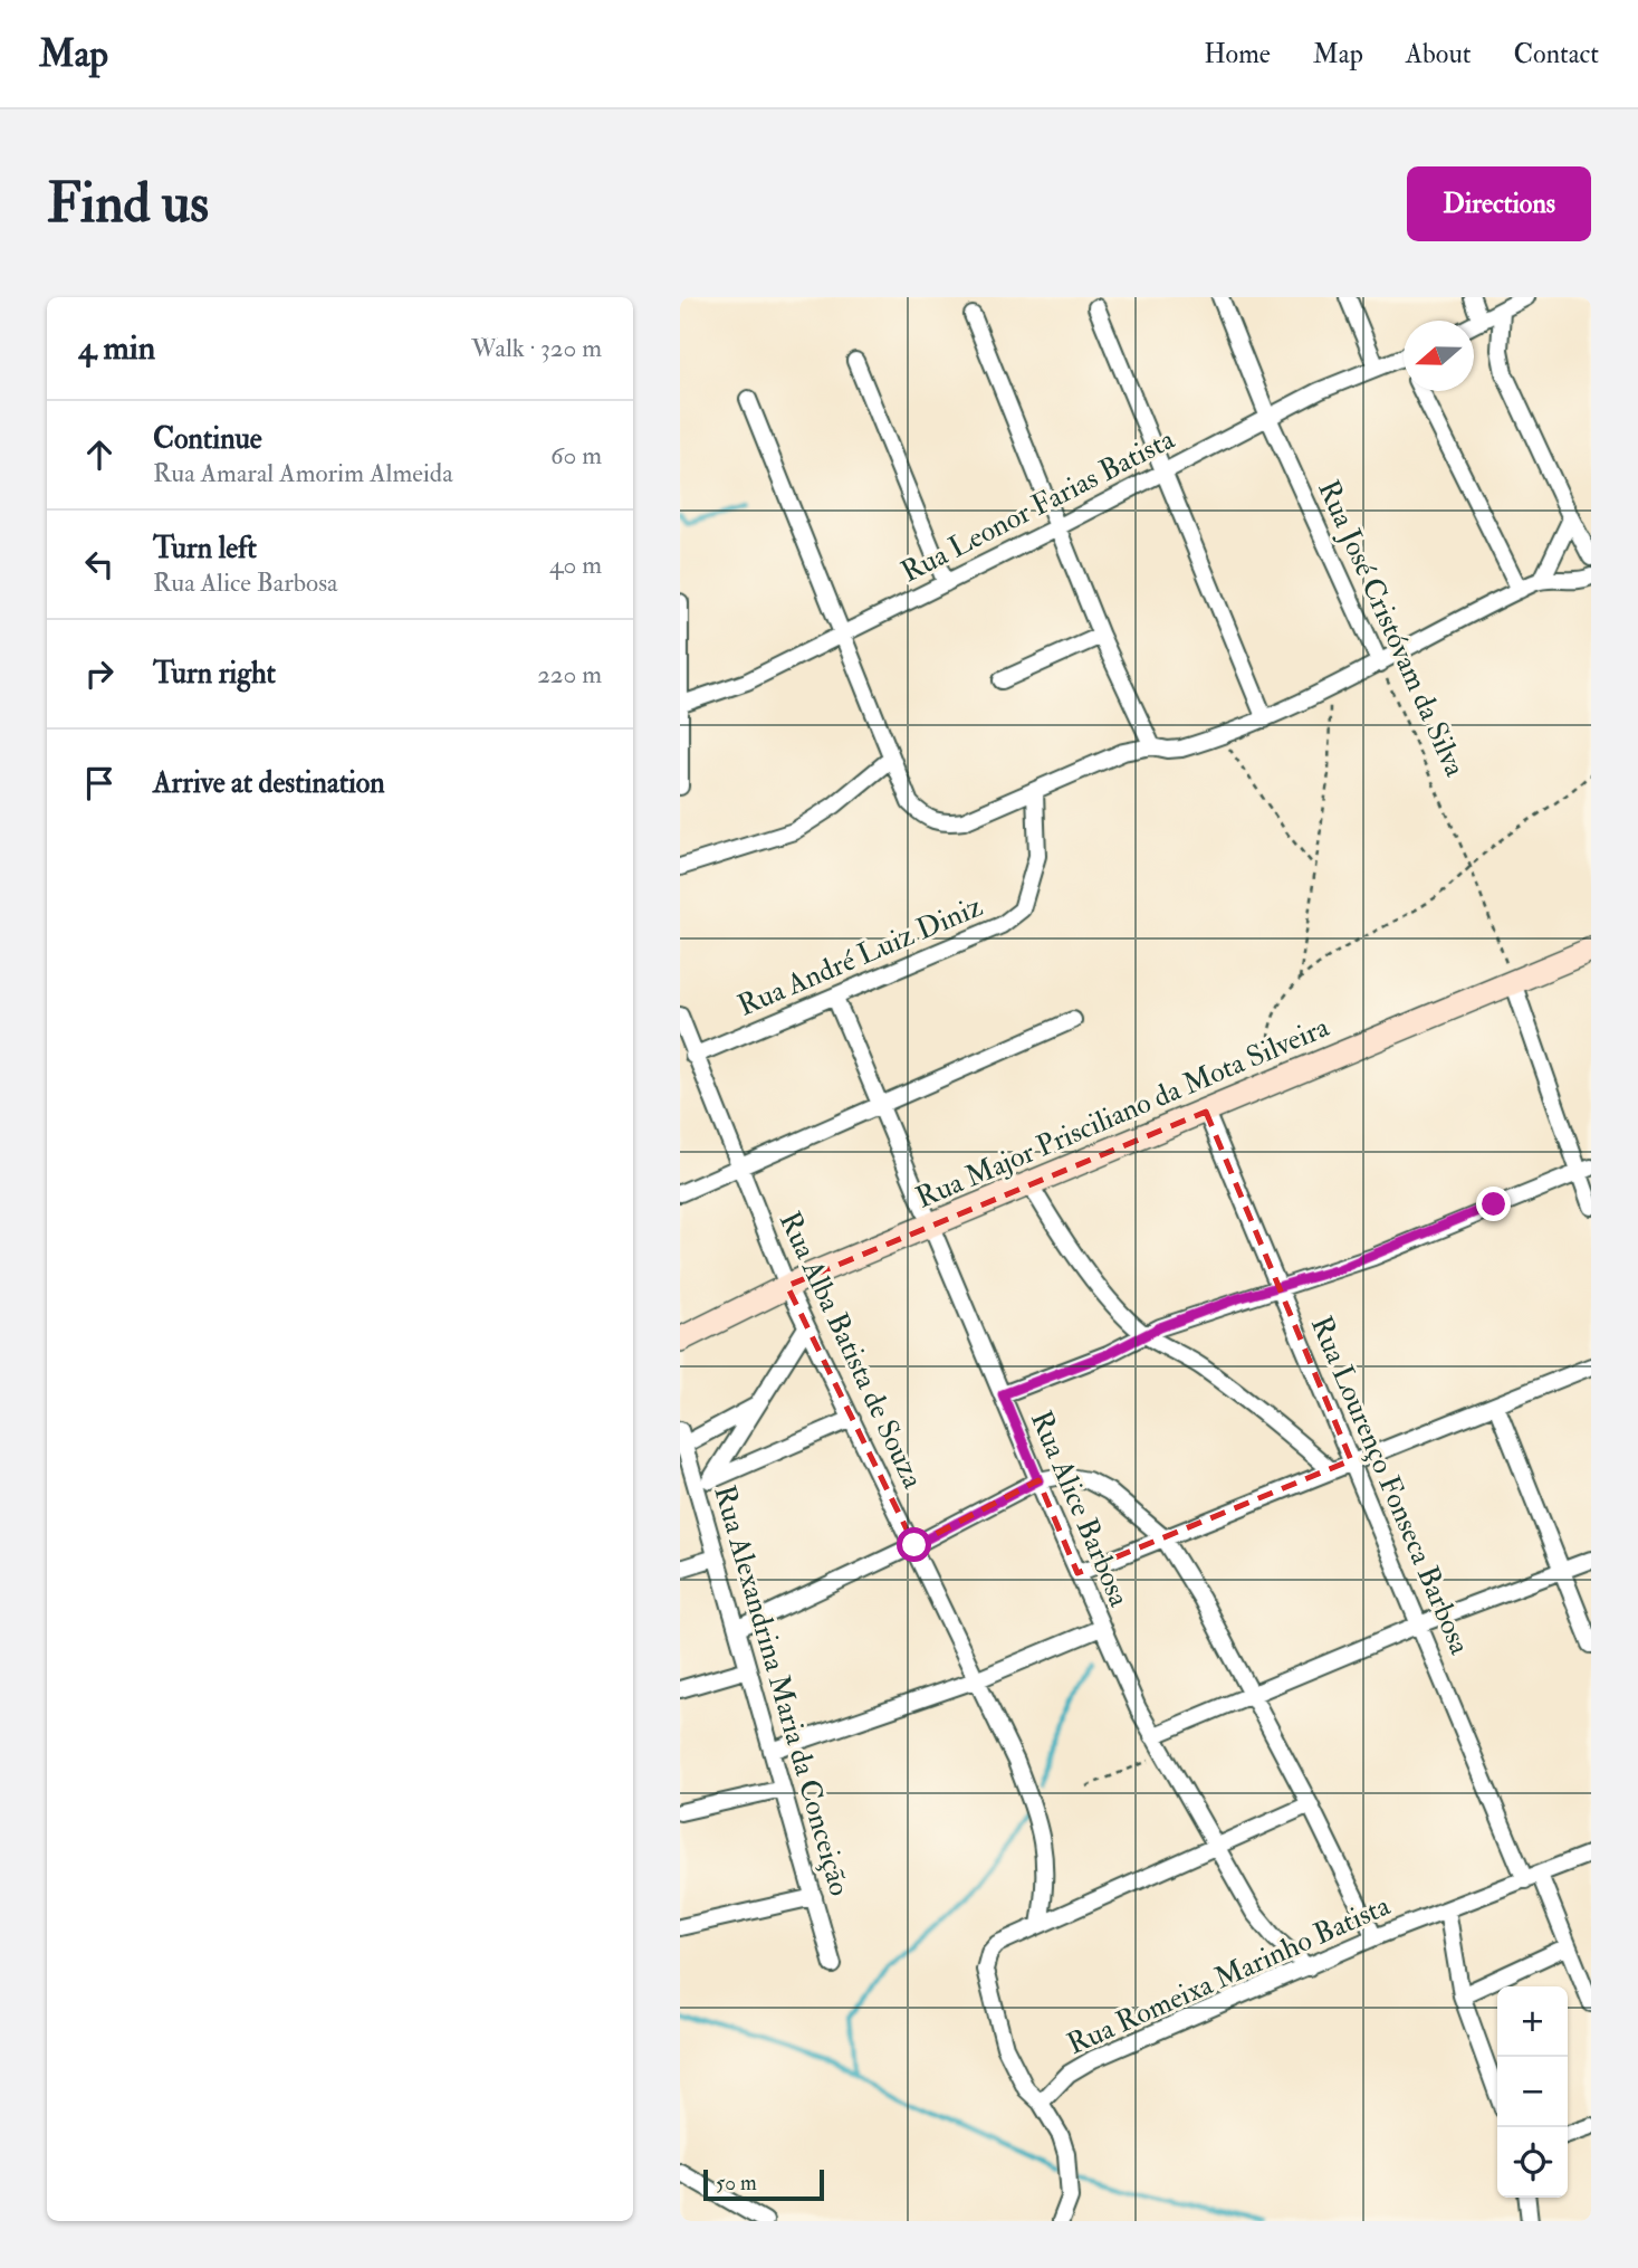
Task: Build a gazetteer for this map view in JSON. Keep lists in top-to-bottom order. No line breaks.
{"streets":{"main road":["Rua Major Prisciliano da Mota Silveira"],"street":["Rua Leonor Farias Batista","Rua José Cristóvam da Silva","Rua André Luiz Diniz","Rua Alba Batista de Souza","Rua Lourenço Fonseca Barbosa","Rua Alice Barbosa","Rua Alexandrina Maria da Conceição","Rua Romeixa Marinho Batista"]},"crossings":[["Rua Leonor Farias Batista","Rua José Cristóvam da Silva"],["Rua José Cristóvam da Silva","Rua Major Prisciliano da Mota Silveira"],["Rua André Luiz Diniz","Rua Alba Batista de Souza"],["Rua André Luiz Diniz","Rua Alice Barbosa"],["Rua Major Prisciliano da Mota Silveira","Rua Alba Batista de Souza"],["Rua Major Prisciliano da Mota Silveira","Rua Lourenço Fonseca Barbosa"],["Rua Major Prisciliano da Mota Silveira","Rua Alice Barbosa"],["Rua Lourenço Fonseca Barbosa","Rua Romeixa Marinho Batista"],["Rua Alice Barbosa","Rua Romeixa Marinho Batista"]],"scale_bar":"50 m","north":"left","page":{"header":"Map","nav":["Home","Map","About","Contact"],"buttons":"Directions","title":"Find us","heading":["4 min","Walk · 320 m"],"list":[["Continue","Rua Amaral Amorim Almeida","60 m"],["Turn left","Rua Alice Barbosa","40 m"],["Turn right","220 m"],"Arrive at destination"],"map_buttons":["+","−"],"scale":"50 m"}}
